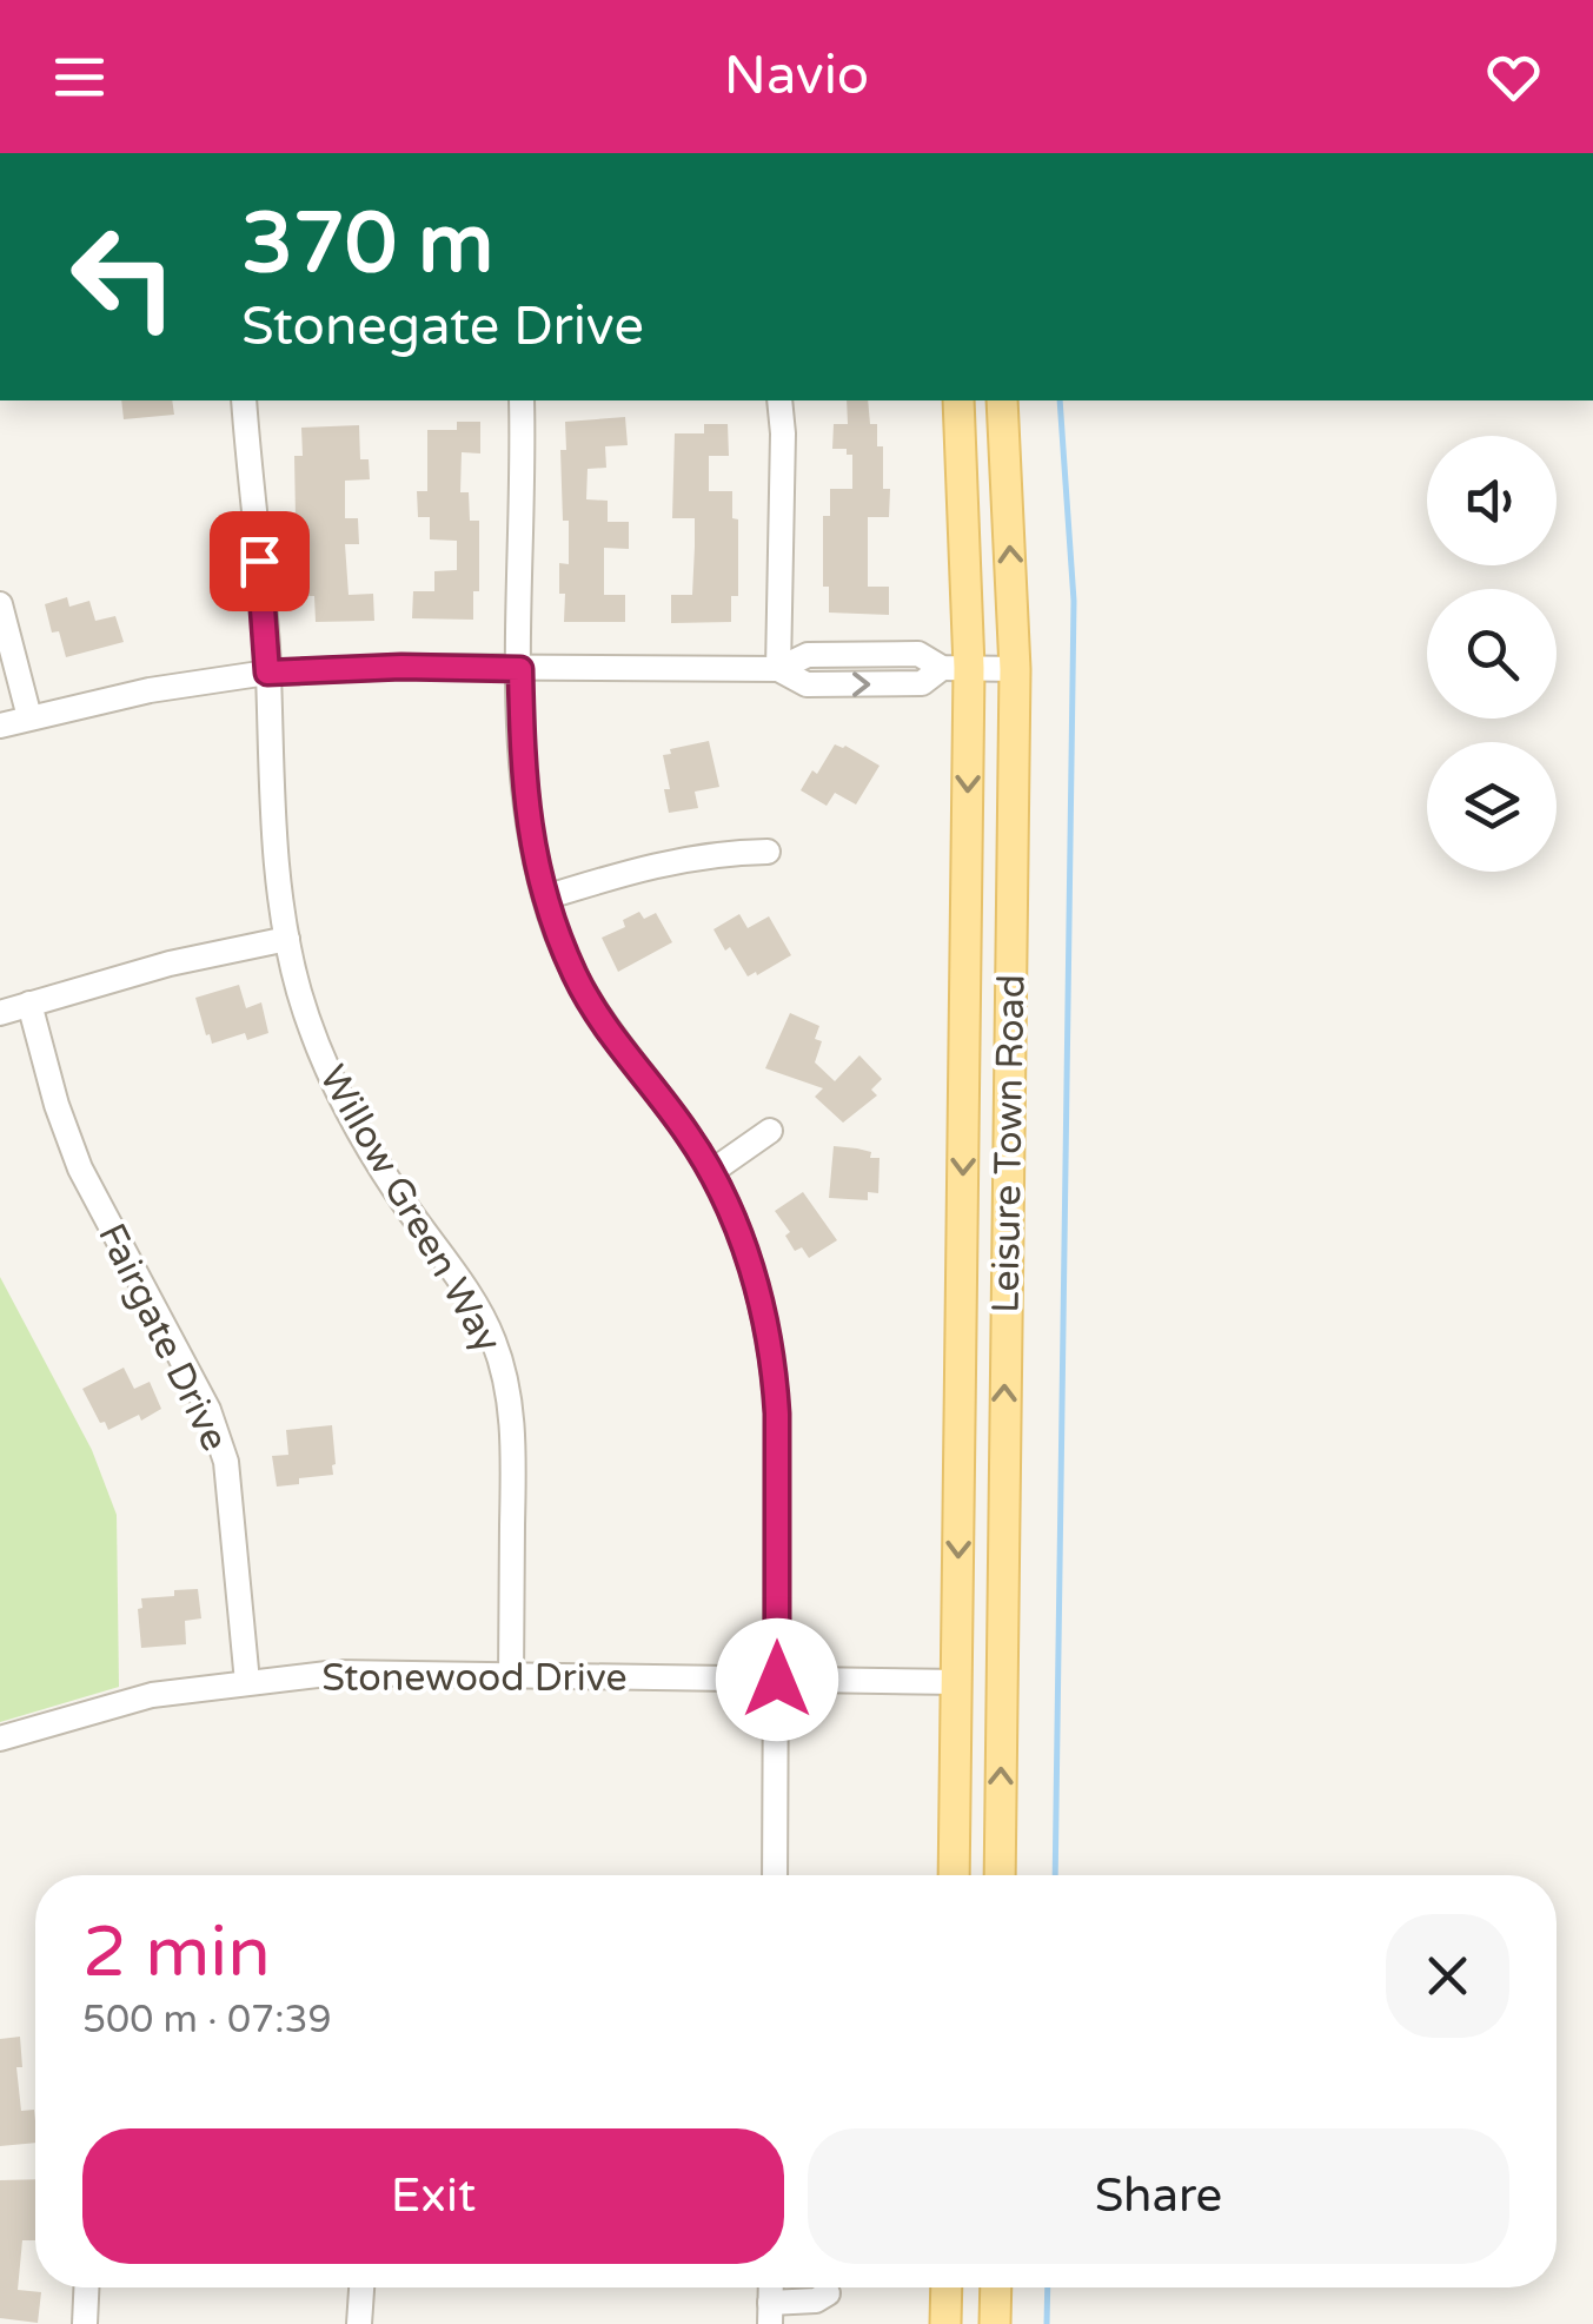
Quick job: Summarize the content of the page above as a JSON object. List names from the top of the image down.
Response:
{
  "streets": {
    "main road": ["Leisure Town Road"],
    "street": ["Willow Green Way", "Fairgate Drive", "Stonewood Drive"]
  },
  "crossings": [
    ["Leisure Town Road", "Stonewood Drive"],
    ["Willow Green Way", "Stonewood Drive"],
    ["Fairgate Drive", "Stonewood Drive"]
  ],
  "page": {
    "header": "Navio",
    "turn": ["370 m", "Stonegate Drive"],
    "heading": ["2 min", "500 m · 07:39"],
    "buttons": ["Exit", "Share"]
  }
}
